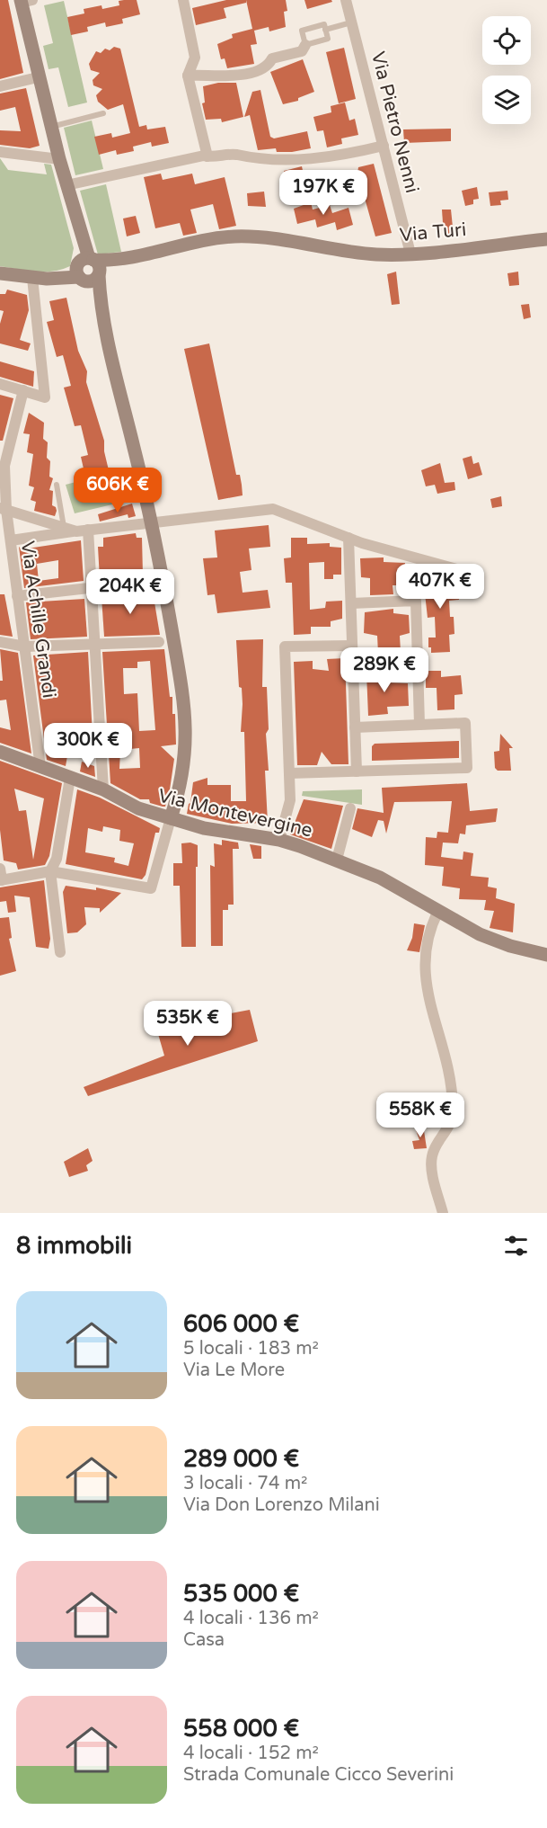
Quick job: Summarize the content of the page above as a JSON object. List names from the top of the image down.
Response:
{
  "streets": {
    "street": [
      "Via Pietro Nenni",
      "Via Turi",
      "Via Achille Grandi",
      "Via Montevergine"
    ]
  },
  "crossings": [
    ["Via Pietro Nenni", "Via Turi"],
    ["Via Achille Grandi", "Via Montevergine"]
  ],
  "page": {
    "price": [
      "197K €",
      "606K €",
      "407K €",
      "204K €",
      "289K €",
      "300K €",
      "535K €",
      "558K €"
    ],
    "heading": "8 immobili",
    "list": [
      {
        "name": "606 000 €",
        "note": "5 locali · 183 m² · Via Le More"
      },
      {
        "name": "289 000 €",
        "note": "3 locali · 74 m² · Via Don Lorenzo Milani"
      },
      {
        "name": "535 000 €",
        "note": "4 locali · 136 m² · Casa"
      },
      {
        "name": "558 000 €",
        "note": "4 locali · 152 m² · Strada Comunale Cicco Severini"
      }
    ]
  }
}
